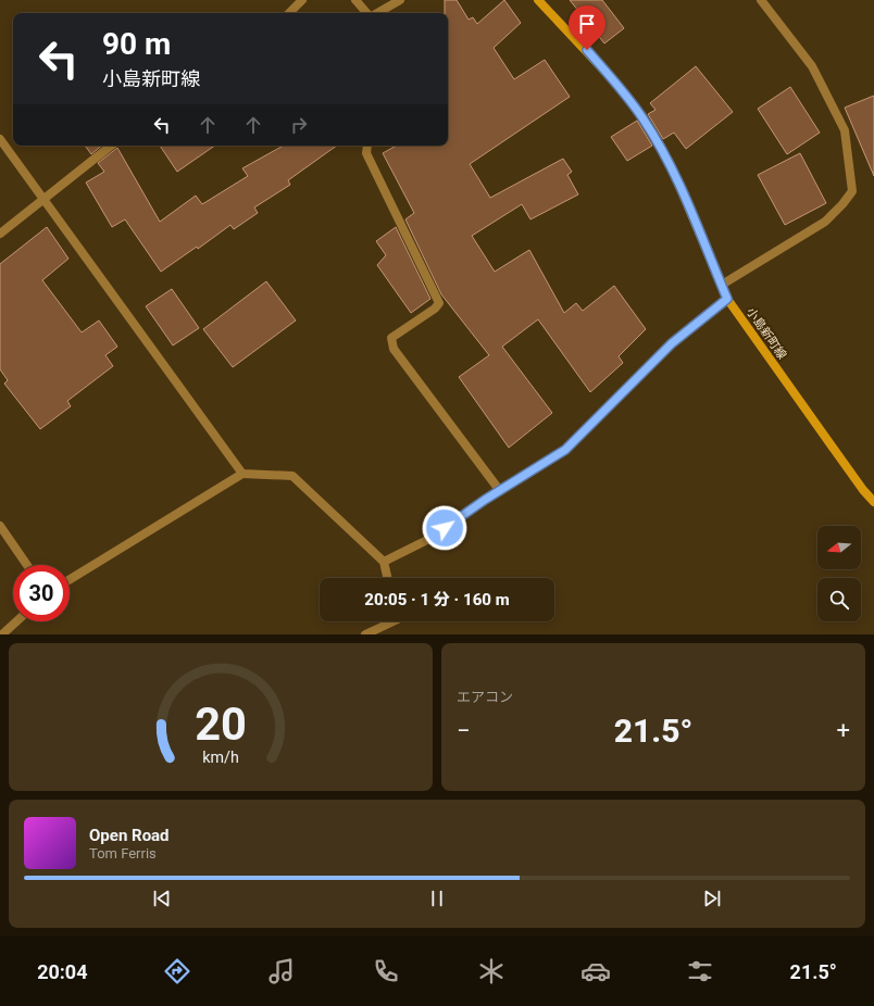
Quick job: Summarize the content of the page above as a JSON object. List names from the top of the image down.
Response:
{
  "streets": {
    "main road": ["小島新町線"]
  },
  "north": "left",
  "page": {
    "turn": ["90 m", "小島新町線"],
    "limit": "30",
    "trip": "20:05 · 1 分 · 160 m",
    "tile": "エアコン",
    "heat": ["−", "21.5°", "+"],
    "song": ["Open Road", "Tom Ferris"],
    "tabs": ["20:04", "21.5°"],
    "gauge": ["20", "km/h"]
  }
}
